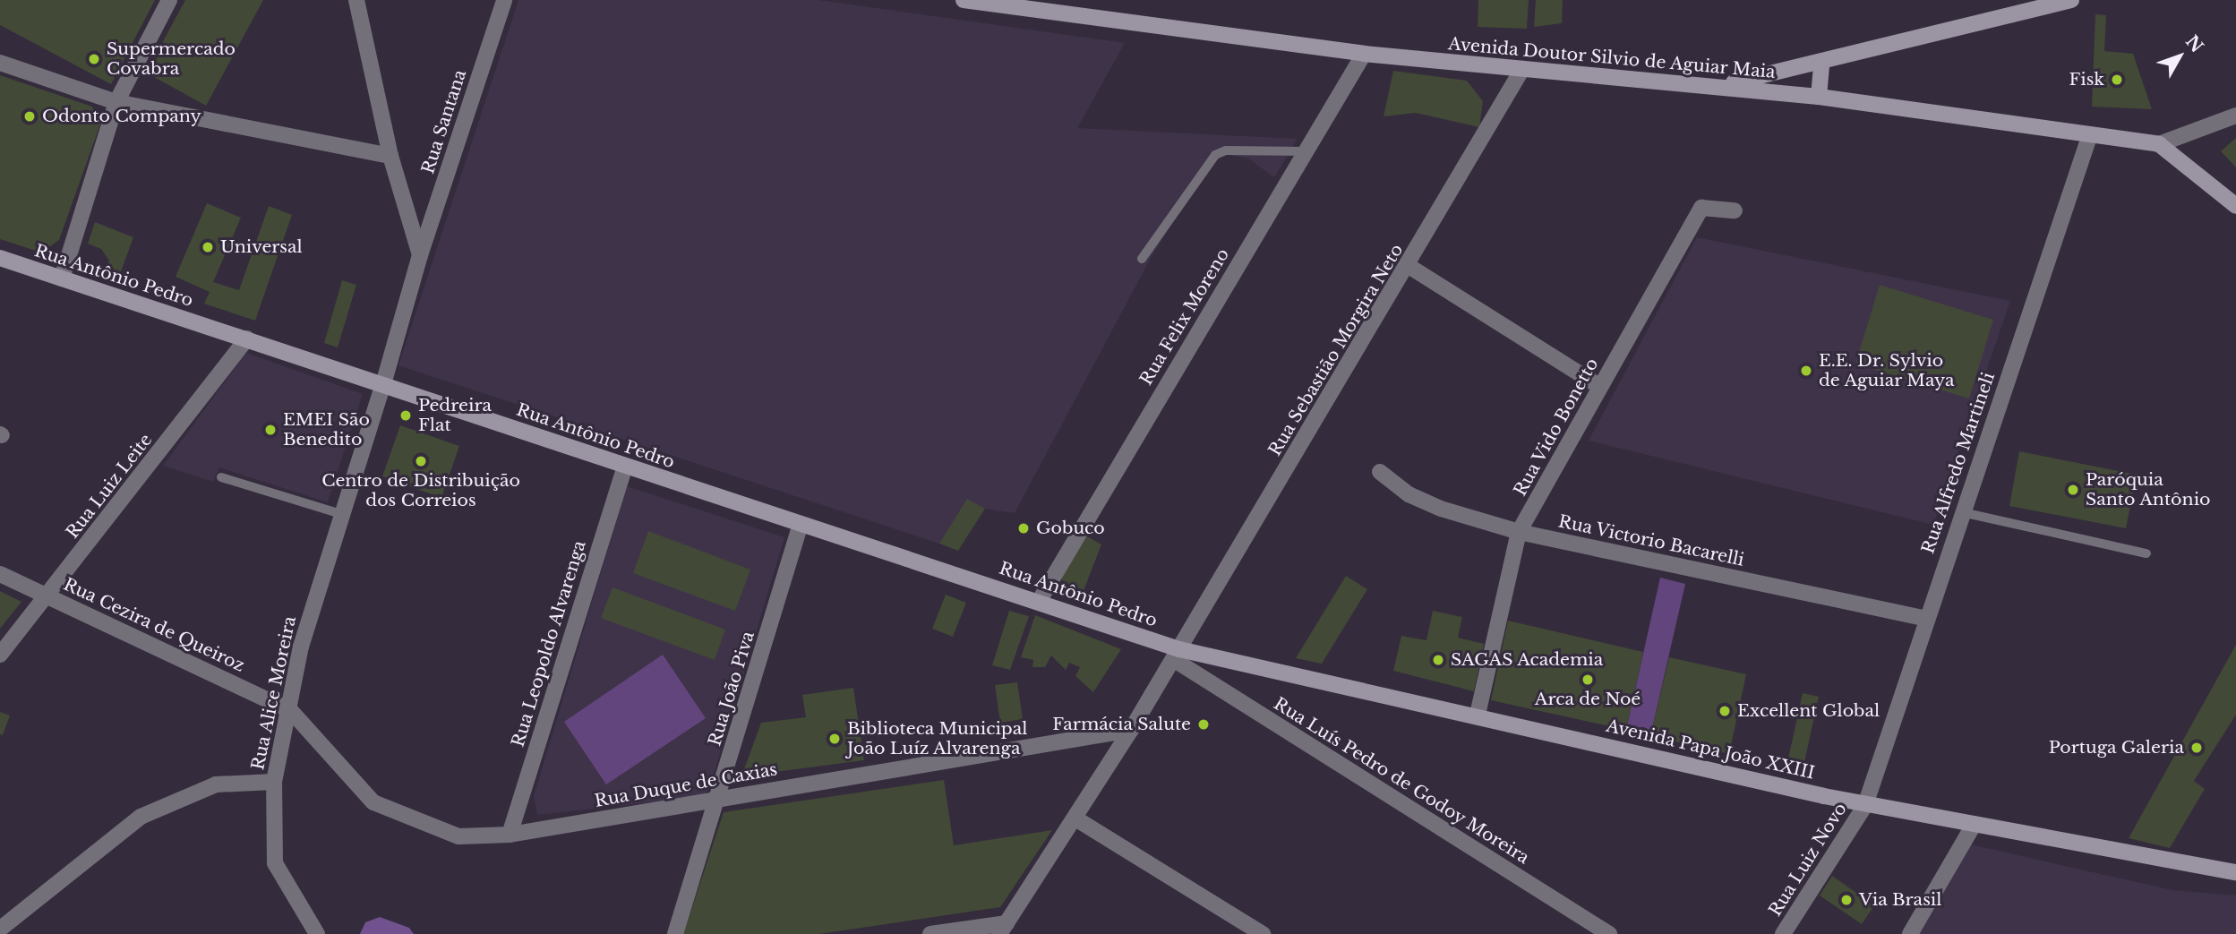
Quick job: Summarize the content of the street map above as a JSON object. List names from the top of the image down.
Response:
{
  "streets": {
    "main road": ["Avenida Doutor Silvio de Aguiar Maia", "Rua Antônio Pedro", "Avenida Papa João XXIII"],
    "street": [
      "Rua Santana",
      "Rua Felix Moreno",
      "Rua Sebastião Morgira Neto",
      "Rua Vido Bonetto",
      "Rua Alfredo Martineli",
      "Rua Luiz Leite",
      "Rua Victorio Bacarelli",
      "Rua Cezira de Queiroz",
      "Rua Leopoldo Alvarenga",
      "Rua João Piva",
      "Rua Alice Moreira",
      "Rua Luís Pedro de Godoy Moreira",
      "Rua Duque de Caxias",
      "Rua Luiz Novo"
    ]
  },
  "crossings": [
    ["Avenida Doutor Silvio de Aguiar Maia", "Rua Felix Moreno"],
    ["Avenida Doutor Silvio de Aguiar Maia", "Rua Sebastião Morgira Neto"],
    ["Avenida Doutor Silvio de Aguiar Maia", "Rua Alfredo Martineli"],
    ["Rua Santana", "Rua Antônio Pedro"],
    ["Rua Santana", "Rua Alice Moreira"],
    ["Rua Antônio Pedro", "Rua Felix Moreno"],
    ["Rua Antônio Pedro", "Rua Sebastião Morgira Neto"],
    ["Rua Antônio Pedro", "Rua Luiz Leite"],
    ["Rua Antônio Pedro", "Rua Leopoldo Alvarenga"],
    ["Rua Antônio Pedro", "Rua João Piva"],
    ["Rua Antônio Pedro", "Rua Alice Moreira"],
    ["Rua Antônio Pedro", "Avenida Papa João XXIII"],
    ["Rua Antônio Pedro", "Rua Luís Pedro de Godoy Moreira"],
    ["Rua Sebastião Morgira Neto", "Avenida Papa João XXIII"],
    ["Rua Sebastião Morgira Neto", "Rua Luís Pedro de Godoy Moreira"],
    ["Rua Sebastião Morgira Neto", "Rua Duque de Caxias"],
    ["Rua Vido Bonetto", "Rua Victorio Bacarelli"],
    ["Rua Vido Bonetto", "Avenida Papa João XXIII"],
    ["Rua Alfredo Martineli", "Rua Victorio Bacarelli"],
    ["Rua Alfredo Martineli", "Avenida Papa João XXIII"],
    ["Rua Alfredo Martineli", "Rua Luiz Novo"],
    ["Rua Luiz Leite", "Rua Cezira de Queiroz"],
    ["Rua Cezira de Queiroz", "Rua Alice Moreira"],
    ["Rua Cezira de Queiroz", "Rua Duque de Caxias"],
    ["Rua Leopoldo Alvarenga", "Rua Duque de Caxias"],
    ["Rua João Piva", "Rua Duque de Caxias"],
    ["Rua Alice Moreira", "Rua Duque de Caxias"],
    ["Avenida Papa João XXIII", "Rua Luís Pedro de Godoy Moreira"],
    ["Avenida Papa João XXIII", "Rua Luiz Novo"]
  ],
  "places": [
    "Supermercado Covabra",
    "Fisk",
    "Odonto Company",
    "Universal",
    "E.E. Dr. Sylvio de Aguiar Maya",
    "Pedreira Flat",
    "EMEI São Benedito",
    "Centro de Distribuição dos Correios",
    "Paróquia Santo Antônio",
    "Gobuco",
    "SAGAS Academia",
    "Arca de Noé",
    "Excellent Global",
    "Farmácia Salute",
    "Biblioteca Municipal João Luíz Alvarenga",
    "Portuga Galeria",
    "Via Brasil"
  ],
  "north": "top right"
}
